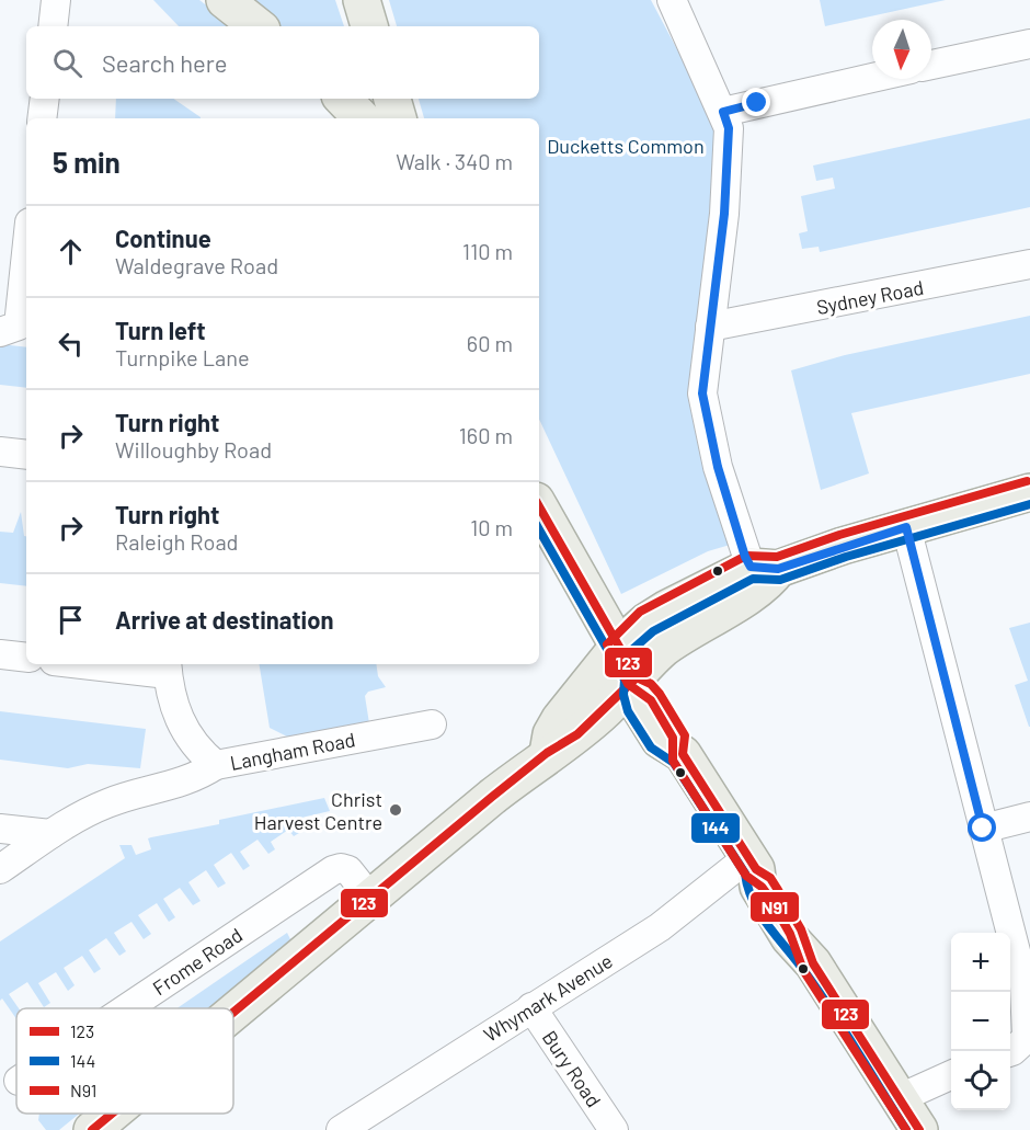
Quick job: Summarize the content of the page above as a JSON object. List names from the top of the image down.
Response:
{
  "streets": {
    "street": [
      "Sydney Road",
      "Langham Road",
      "Frome Road",
      "Whymark Avenue",
      "Bury Road"
    ]
  },
  "crossings": [
    ["Whymark Avenue", "Bury Road"]
  ],
  "parks": ["Ducketts Common"],
  "places": ["Christ Harvest Centre"],
  "lines": ["transit line N91", "transit line 144", "transit line 123"],
  "legend": ["123", "144", "N91"],
  "north": "bottom",
  "page": {
    "search": "Search here",
    "heading": ["5 min", "Walk · 340 m"],
    "list": [
      ["Continue", "Waldegrave Road", "110 m"],
      ["Turn left", "Turnpike Lane", "60 m"],
      ["Turn right", "Willoughby Road", "160 m"],
      ["Turn right", "Raleigh Road", "10 m"],
      "Arrive at destination"
    ],
    "map_buttons": ["+", "−"]
  }
}
